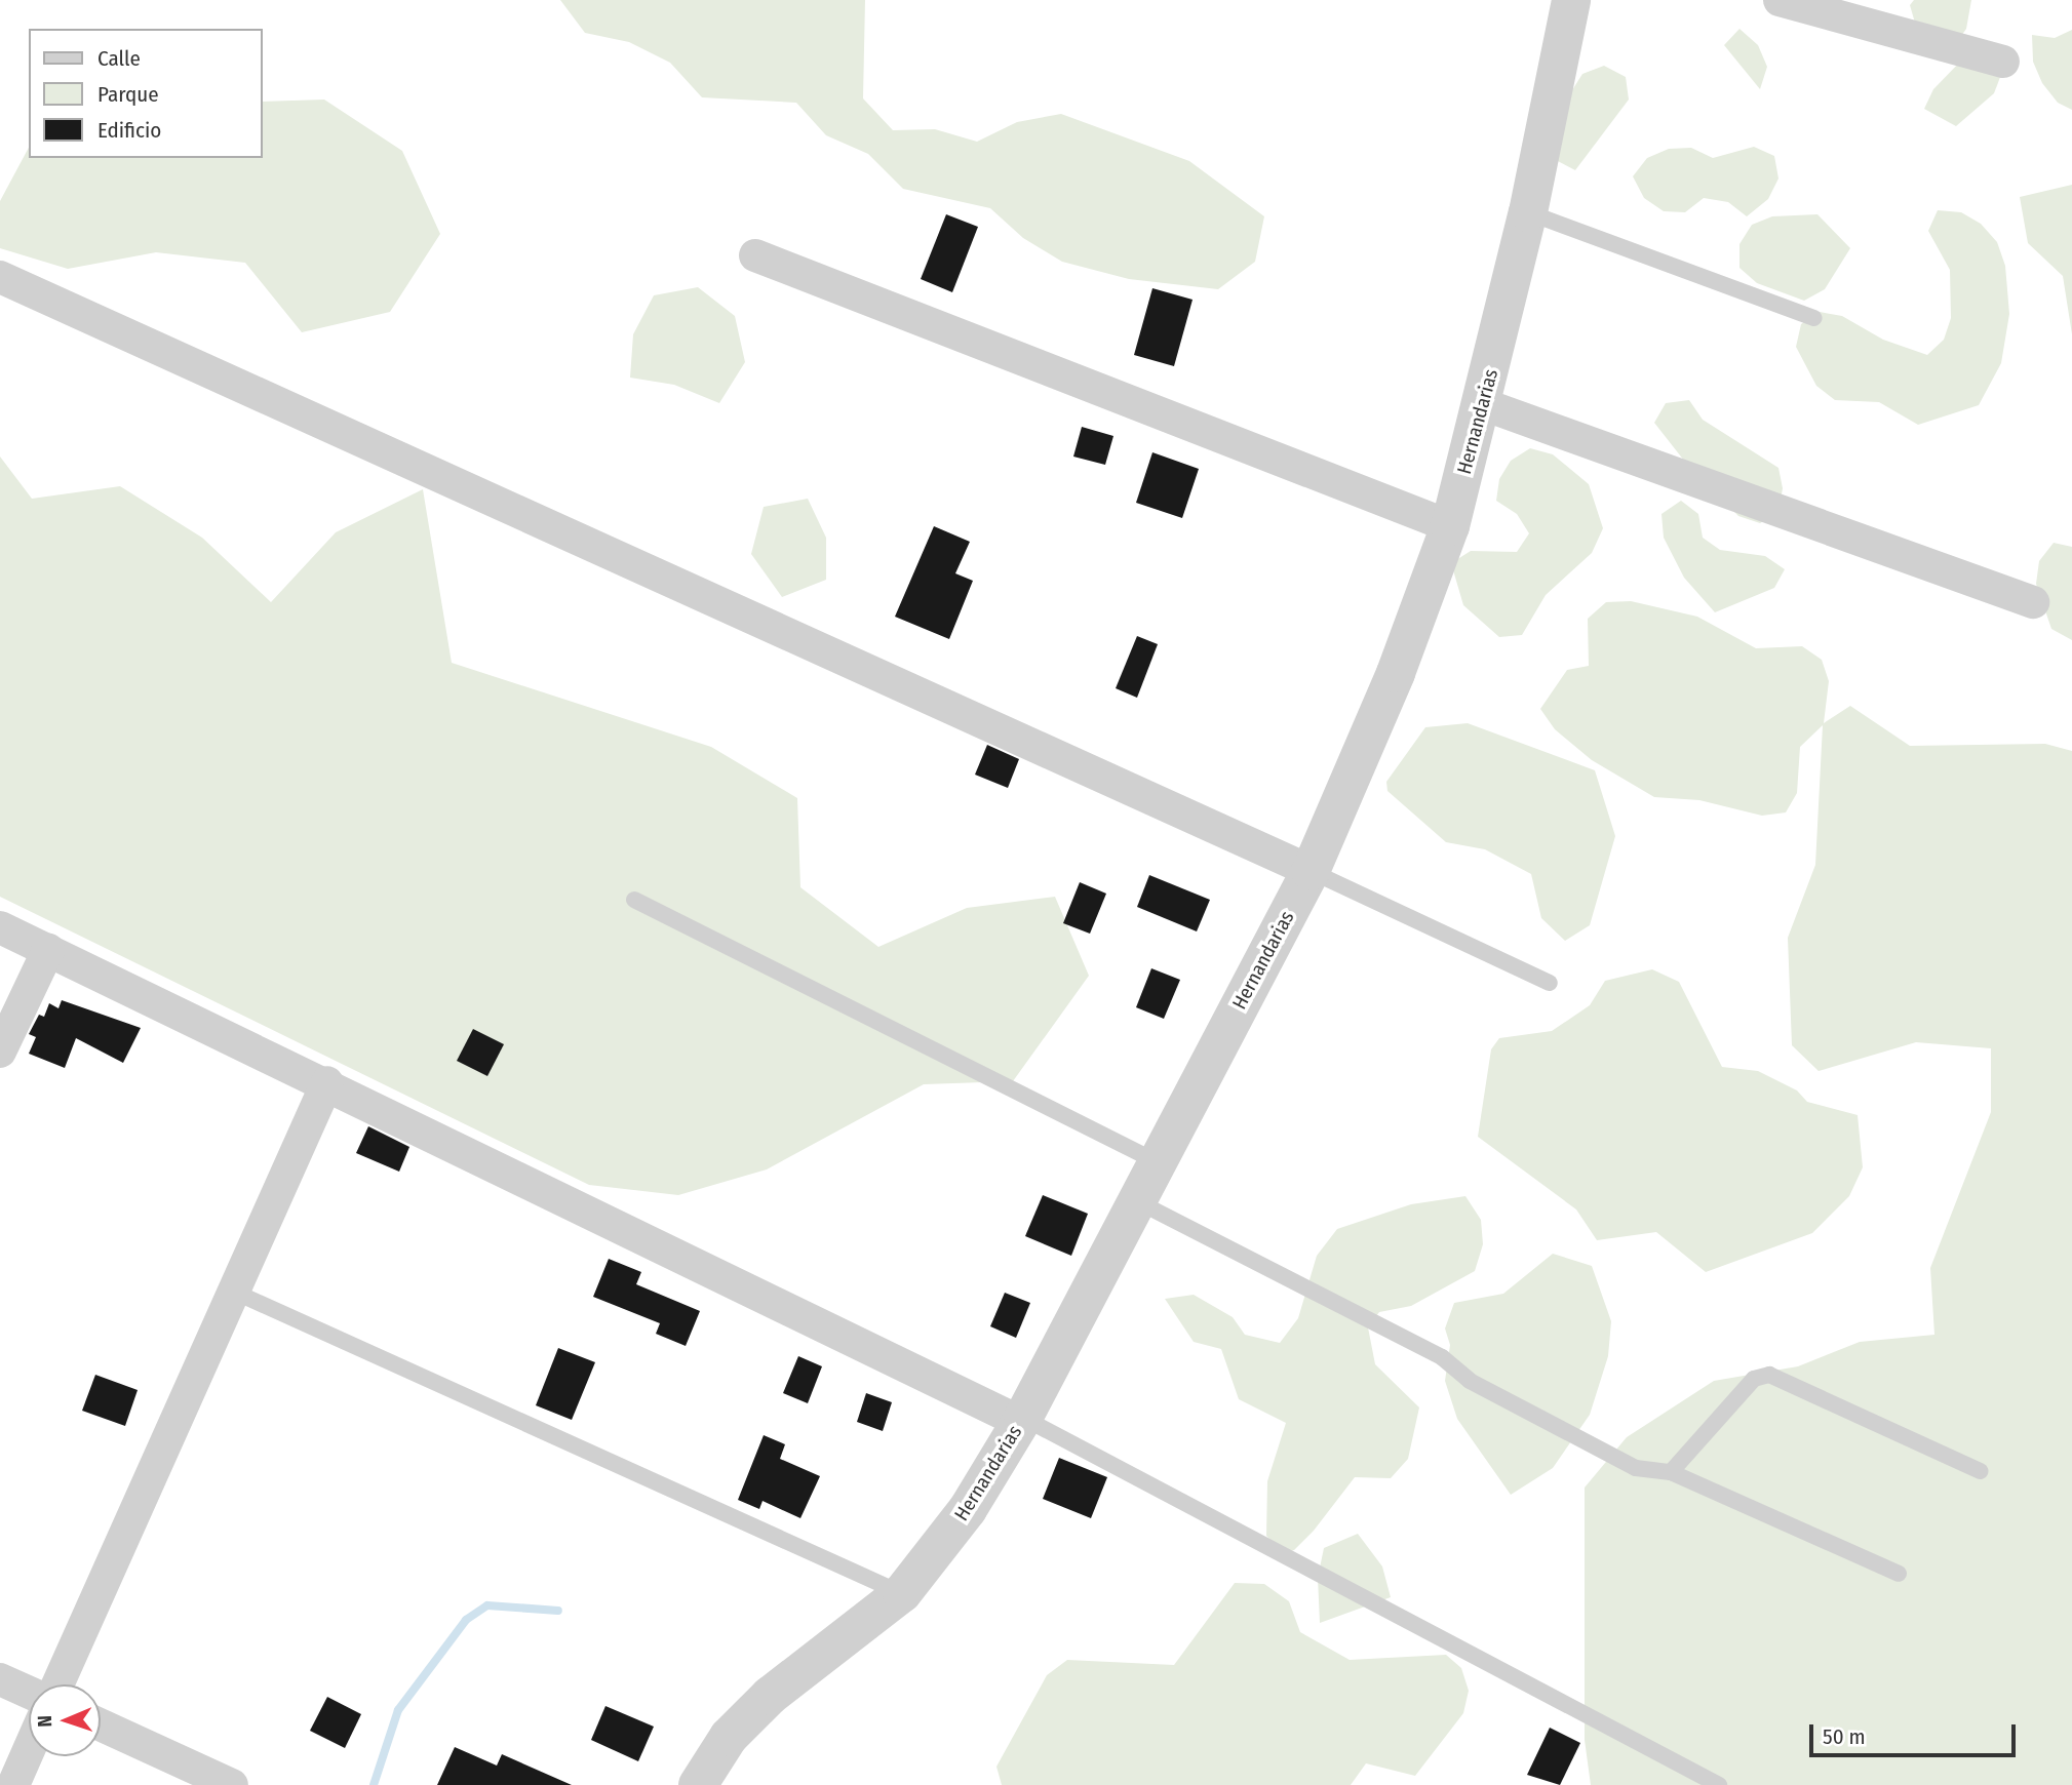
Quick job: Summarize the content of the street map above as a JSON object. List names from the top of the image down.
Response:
{
  "streets": {
    "street": ["Hernandarias"]
  },
  "legend": ["Calle", "Parque", "Edificio"],
  "scale_bar": "50 m",
  "north": "left"
}
